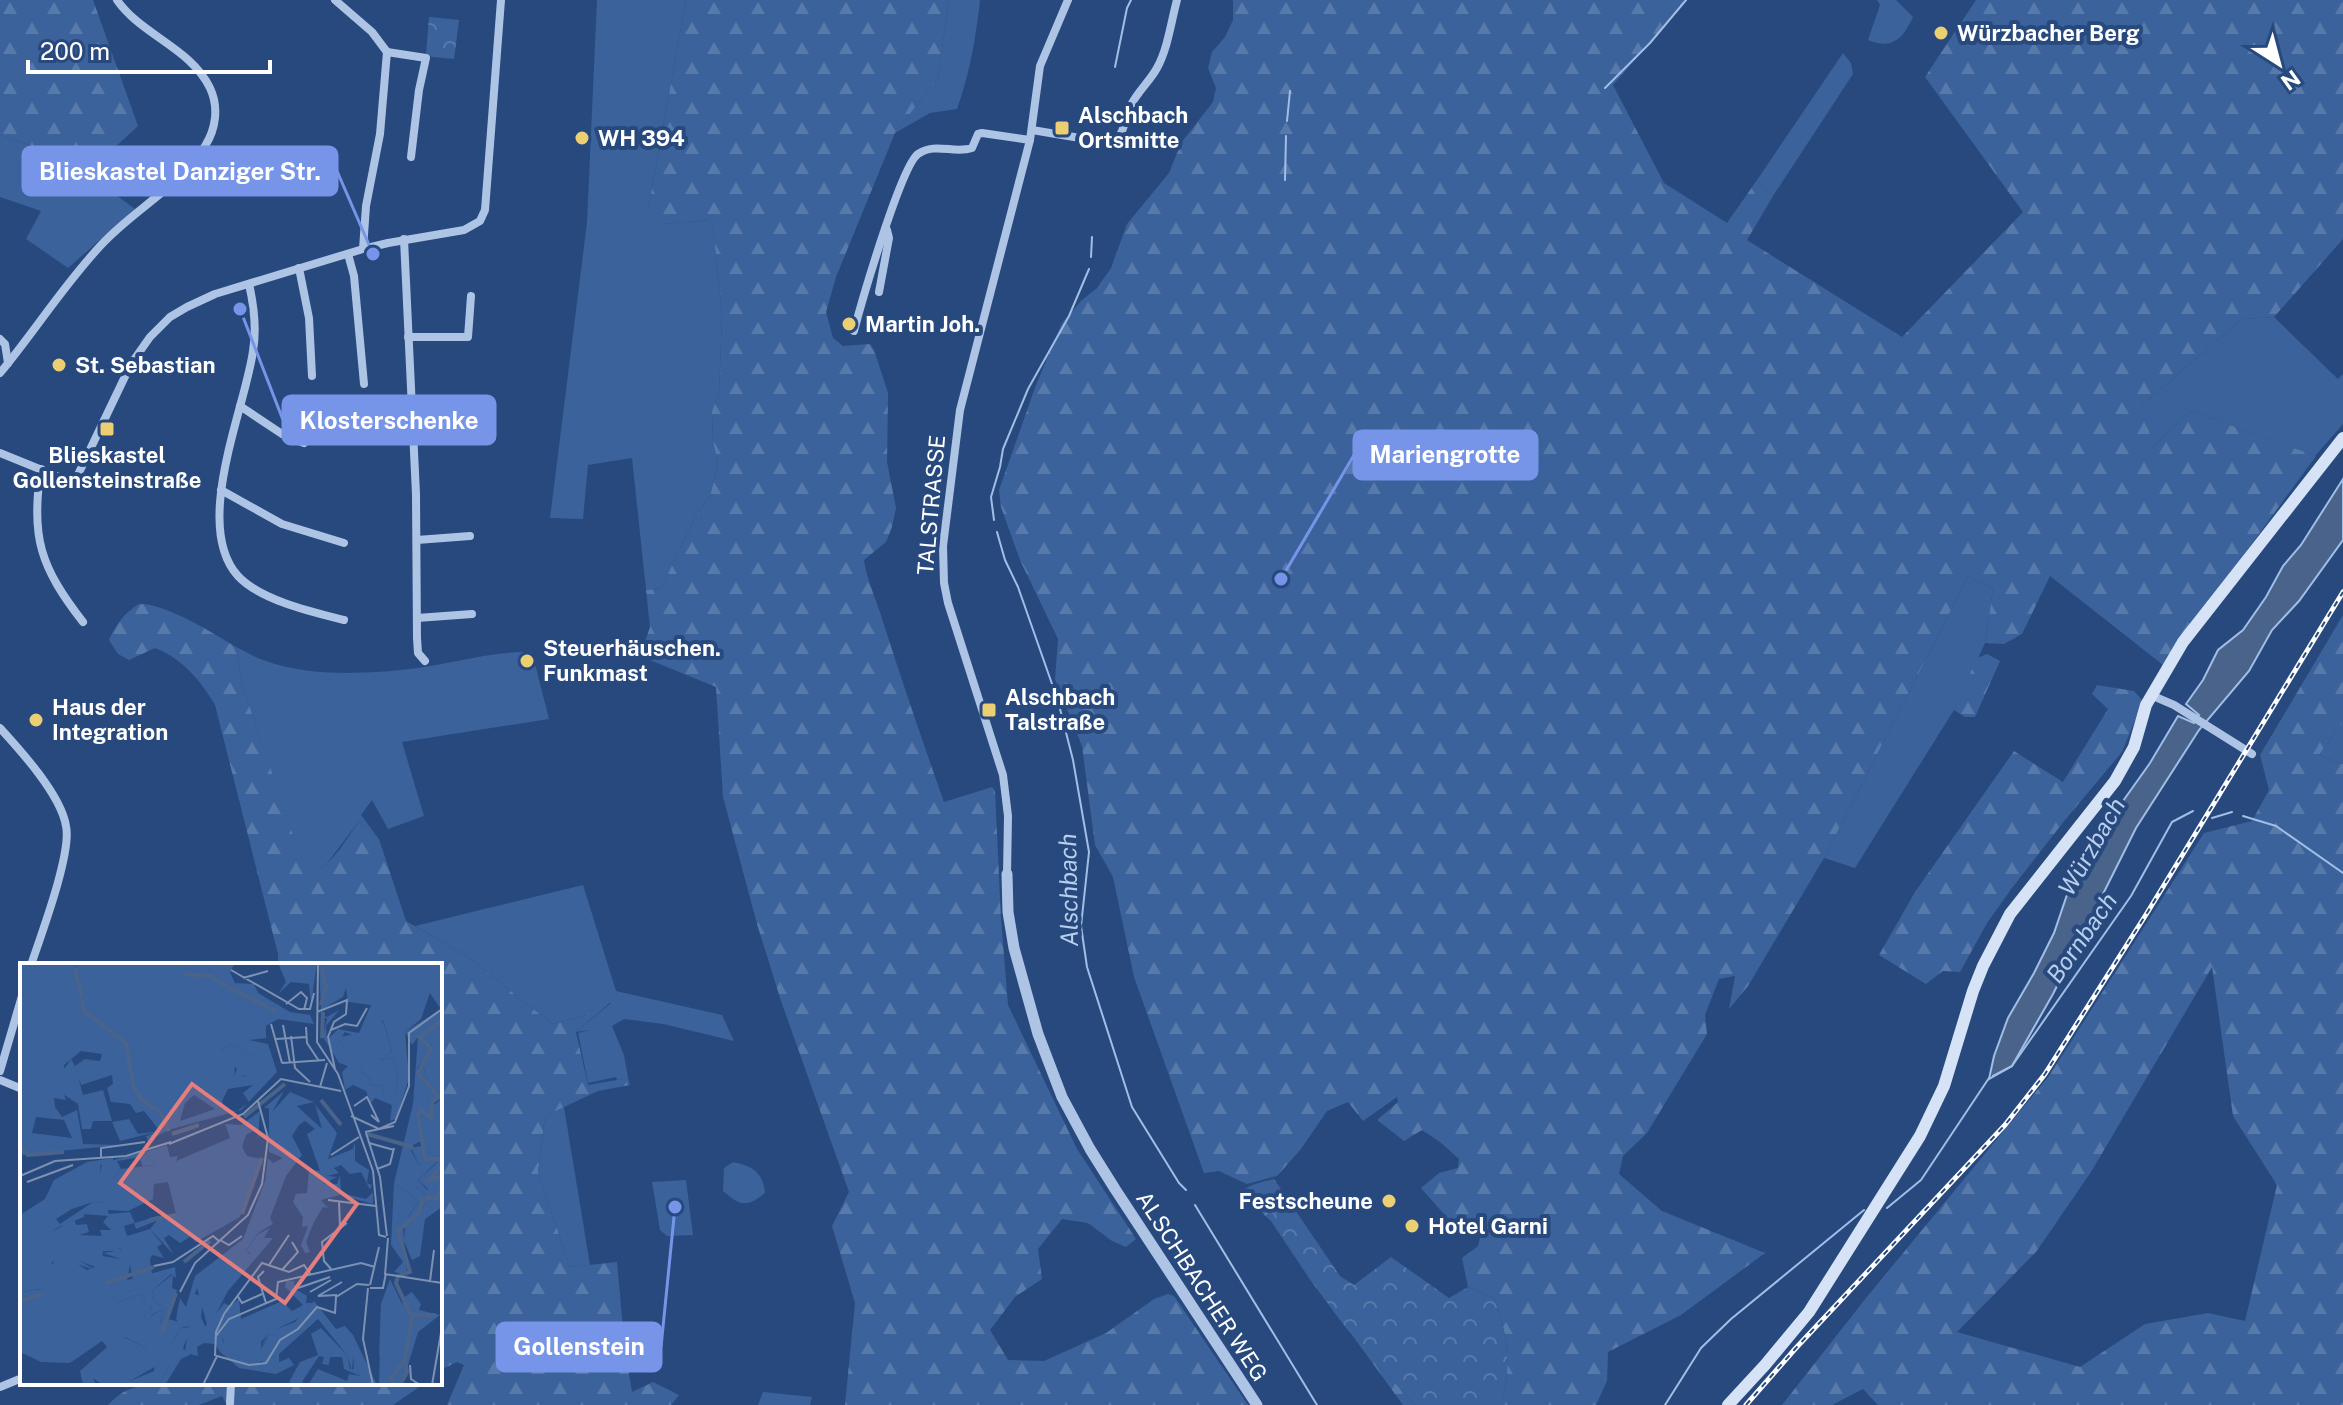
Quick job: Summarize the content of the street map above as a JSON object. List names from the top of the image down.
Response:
{
  "streets": {
    "street": ["TALSTRASSE", "ALSCHBACHER WEG"]
  },
  "crossings": [
    ["TALSTRASSE", "ALSCHBACHER WEG"]
  ],
  "water": ["Würzbach", "Alschbach", "Bornbach"],
  "places": {
    "other": [
      "Würzbacher Berg",
      "WH 394",
      "Blieskastel Danziger Str.",
      "Klosterschenke",
      "Martin Joh.",
      "St. Sebastian",
      "Mariengrotte",
      "Steuerhäuschen. Funkmast",
      "Haus der Integration",
      "Festscheune",
      "Gollenstein",
      "Hotel Garni"
    ],
    "transit": ["Alschbach Ortsmitte", "Blieskastel Gollensteinstraße", "Alschbach Talstraße"]
  },
  "scale_bar": "200 m",
  "north": "bottom right"
}
